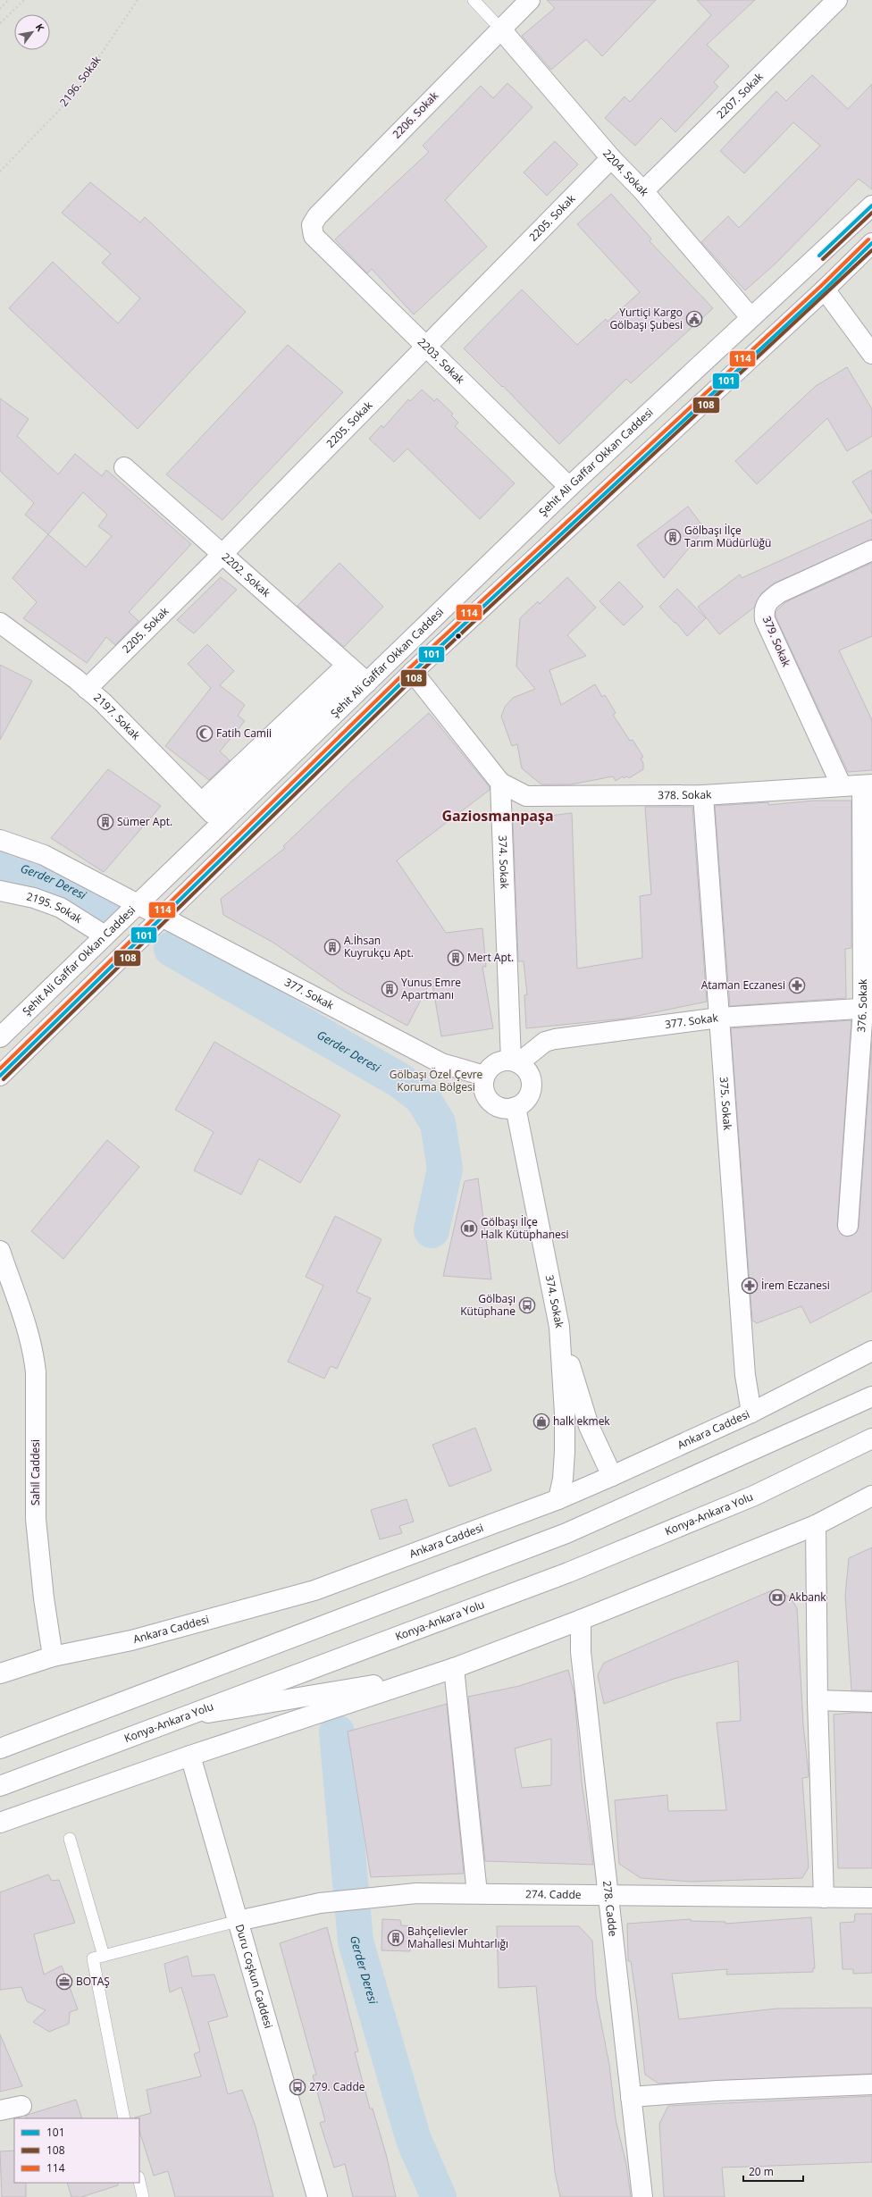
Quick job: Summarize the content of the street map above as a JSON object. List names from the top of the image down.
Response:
{
  "streets": {
    "main road": [
      "2207. Sokak",
      "2206. Sokak",
      "2204. Sokak",
      "2205. Sokak",
      "2203. Sokak",
      "Şehit Ali Gaffar Okkan Caddesi",
      "2202. Sokak",
      "379. Sokak",
      "2197. Sokak",
      "378. Sokak",
      "374. Sokak",
      "2195. Sokak",
      "377. Sokak",
      "376. Sokak",
      "375. Sokak",
      "Ankara Caddesi",
      "Sahil Caddesi",
      "Konya-Ankara Yolu",
      "274. Cadde",
      "278. Cadde",
      "Duru Coşkun Caddesi"
    ],
    "path": ["2196. Sokak"]
  },
  "crossings": [
    ["2207. Sokak", "2204. Sokak"],
    ["2206. Sokak", "2204. Sokak"],
    ["2206. Sokak", "2203. Sokak"],
    ["2204. Sokak", "2205. Sokak"],
    ["2204. Sokak", "Şehit Ali Gaffar Okkan Caddesi"],
    ["2205. Sokak", "2203. Sokak"],
    ["2205. Sokak", "2202. Sokak"],
    ["2205. Sokak", "2197. Sokak"],
    ["2203. Sokak", "Şehit Ali Gaffar Okkan Caddesi"],
    ["Şehit Ali Gaffar Okkan Caddesi", "2202. Sokak"],
    ["Şehit Ali Gaffar Okkan Caddesi", "2197. Sokak"],
    ["Şehit Ali Gaffar Okkan Caddesi", "2195. Sokak"],
    ["Şehit Ali Gaffar Okkan Caddesi", "377. Sokak"],
    ["379. Sokak", "378. Sokak"],
    ["378. Sokak", "374. Sokak"],
    ["378. Sokak", "376. Sokak"],
    ["378. Sokak", "375. Sokak"],
    ["374. Sokak", "377. Sokak"],
    ["374. Sokak", "Ankara Caddesi"],
    ["377. Sokak", "376. Sokak"],
    ["377. Sokak", "375. Sokak"],
    ["375. Sokak", "Ankara Caddesi"],
    ["Ankara Caddesi", "Sahil Caddesi"],
    ["274. Cadde", "278. Cadde"],
    ["274. Cadde", "Duru Coşkun Caddesi"]
  ],
  "districts": ["Gaziosmanpaşa"],
  "water": ["Gerder Deresi"],
  "parks": ["Gölbaşı Özel Çevre Koruma Bölgesi"],
  "places": {
    "public building": ["Yurtiçi Kargo Gölbaşı Şubesi"],
    "building": [
      "Gölbaşı İlçe Tarım Müdürlüğü",
      "Sümer Apt.",
      "A.İhsan Kuyrukçu Apt.",
      "Mert Apt.",
      "Yunus Emre Apartmanı",
      "Bahçelievler Mahallesi Muhtarlığı"
    ],
    "mosque": ["Fatih Camii"],
    "pharmacy": ["Ataman Eczanesi", "İrem Eczanesi"],
    "library": ["Gölbaşı İlçe Halk Kütüphanesi"],
    "bus stop": ["Gölbaşı Kütüphane", "279. Cadde"],
    "shop": ["halk ekmek"],
    "bank": ["Akbank"],
    "office": ["BOTAŞ"]
  },
  "lines": ["transit line 101", "transit line 108", "transit line 114"],
  "legend": ["101", "108", "114"],
  "scale_bar": "20 m",
  "north": "top right"
}
